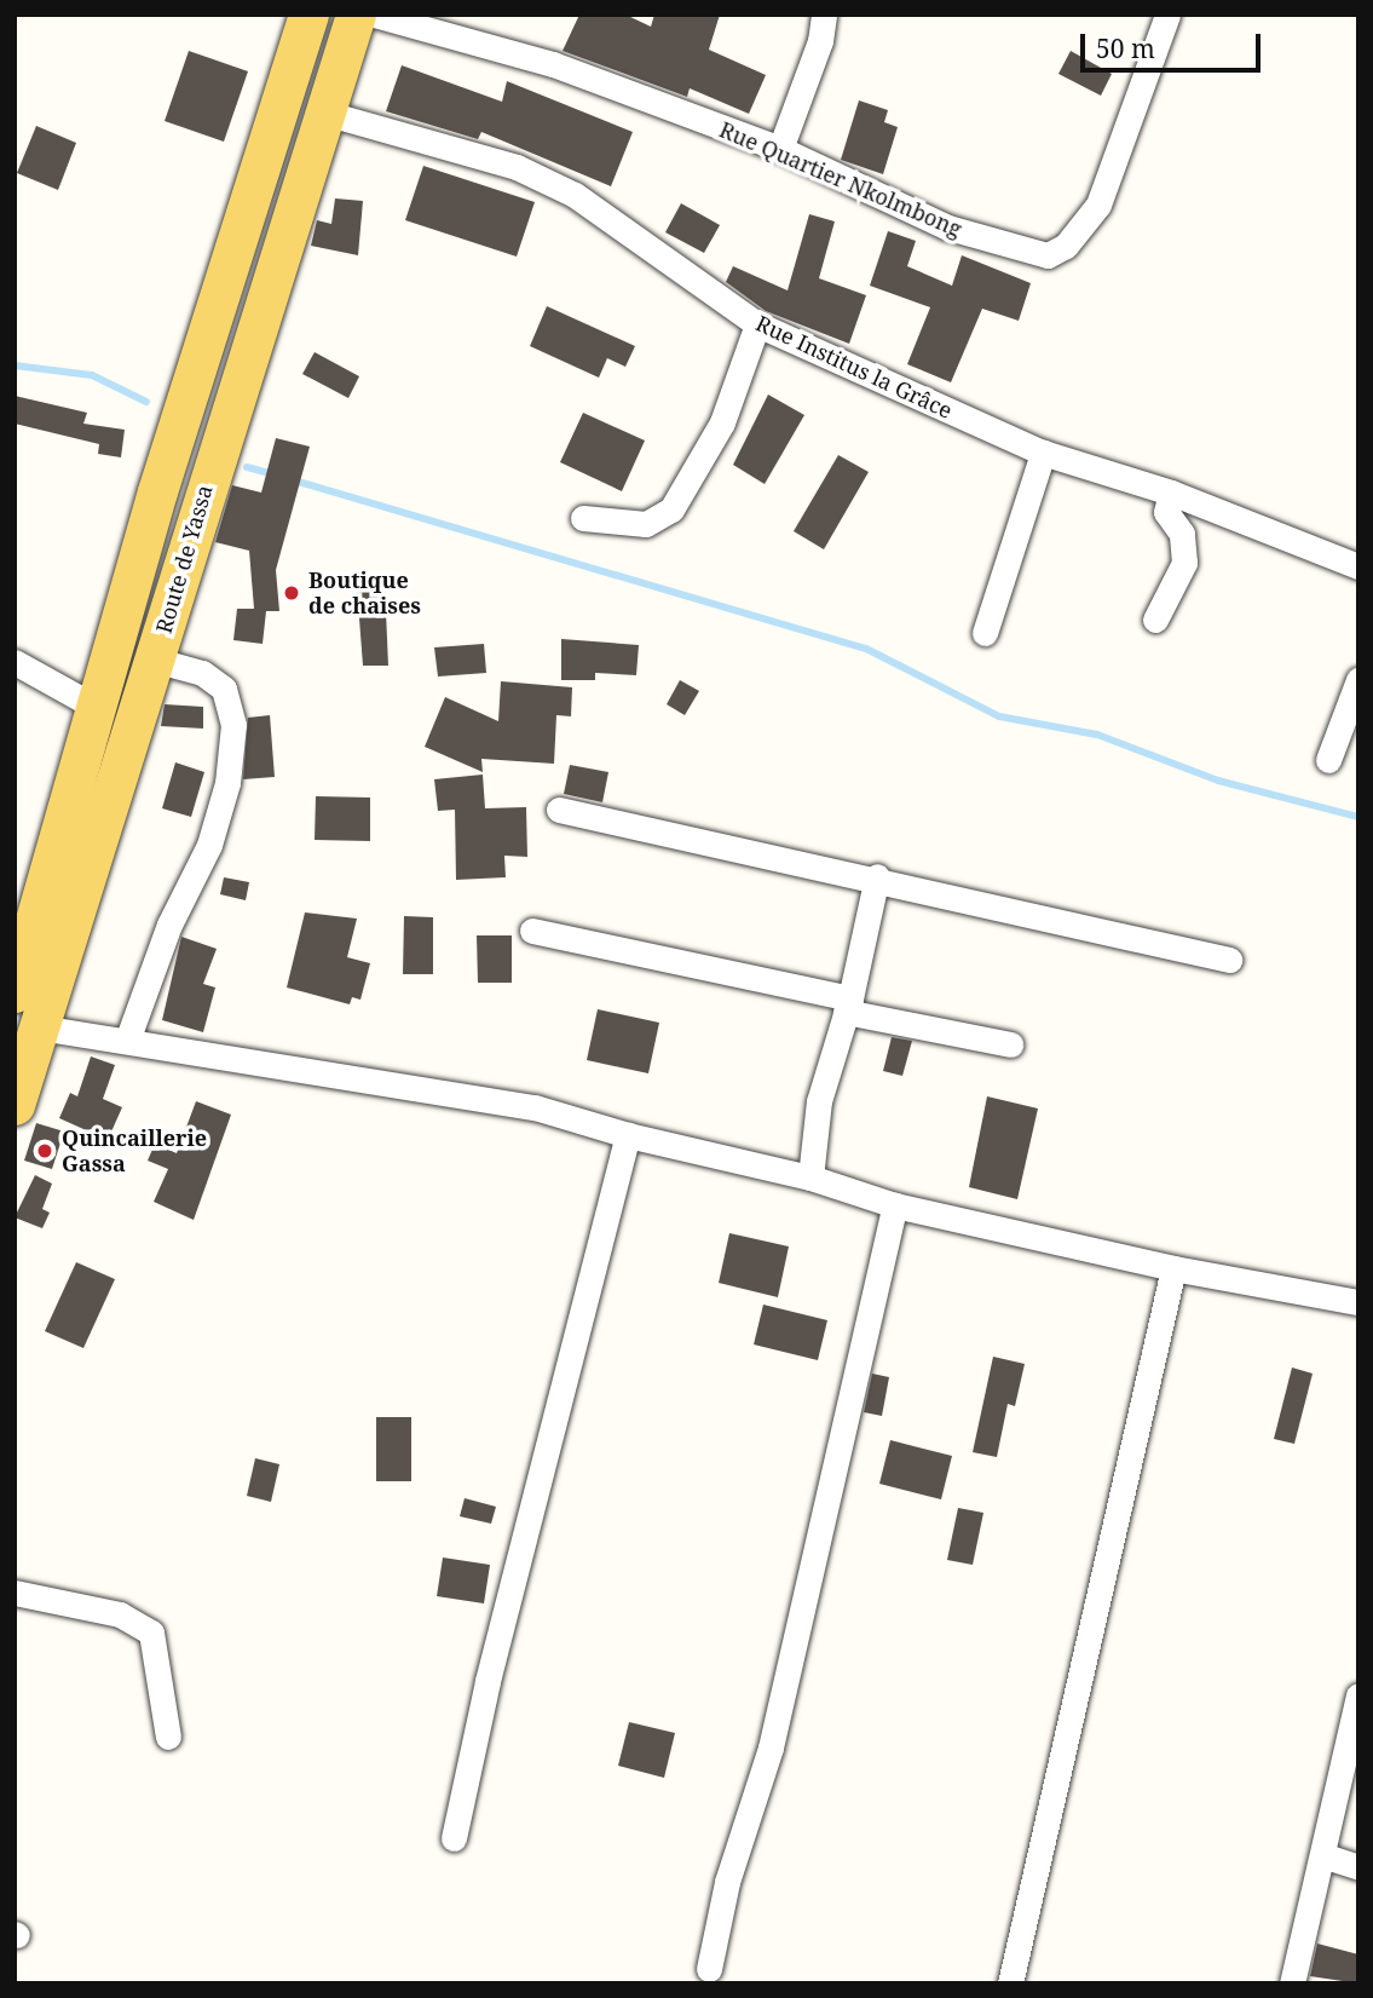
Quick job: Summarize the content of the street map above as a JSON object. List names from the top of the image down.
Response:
{
  "streets": {
    "main road": ["Route de Yassa"],
    "street": ["Rue Quartier Nkolmbong", "Rue Institus la Grâce"]
  },
  "crossings": [
    ["Rue Institus la Grâce", "Route de Yassa"]
  ],
  "places": ["Boutique de chaises", "Quincaillerie Gassa"],
  "scale_bar": "50 m"
}
